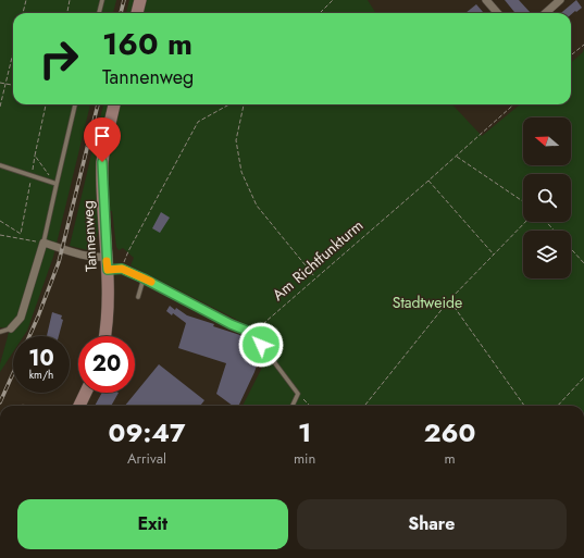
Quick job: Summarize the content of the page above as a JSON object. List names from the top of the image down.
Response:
{
  "streets": {
    "street": ["Tannenweg"],
    "path": ["Am Richtfunkturm"]
  },
  "parks": ["Stadtweide"],
  "north": "left",
  "page": {
    "turn": ["160 m", "Tannenweg"],
    "speed": "10 km/h",
    "limit": "20",
    "eta": [
      "09:47",
      "Arrival",
      "1",
      "min",
      "260",
      "m"
    ],
    "buttons": ["Exit", "Share"]
  }
}
